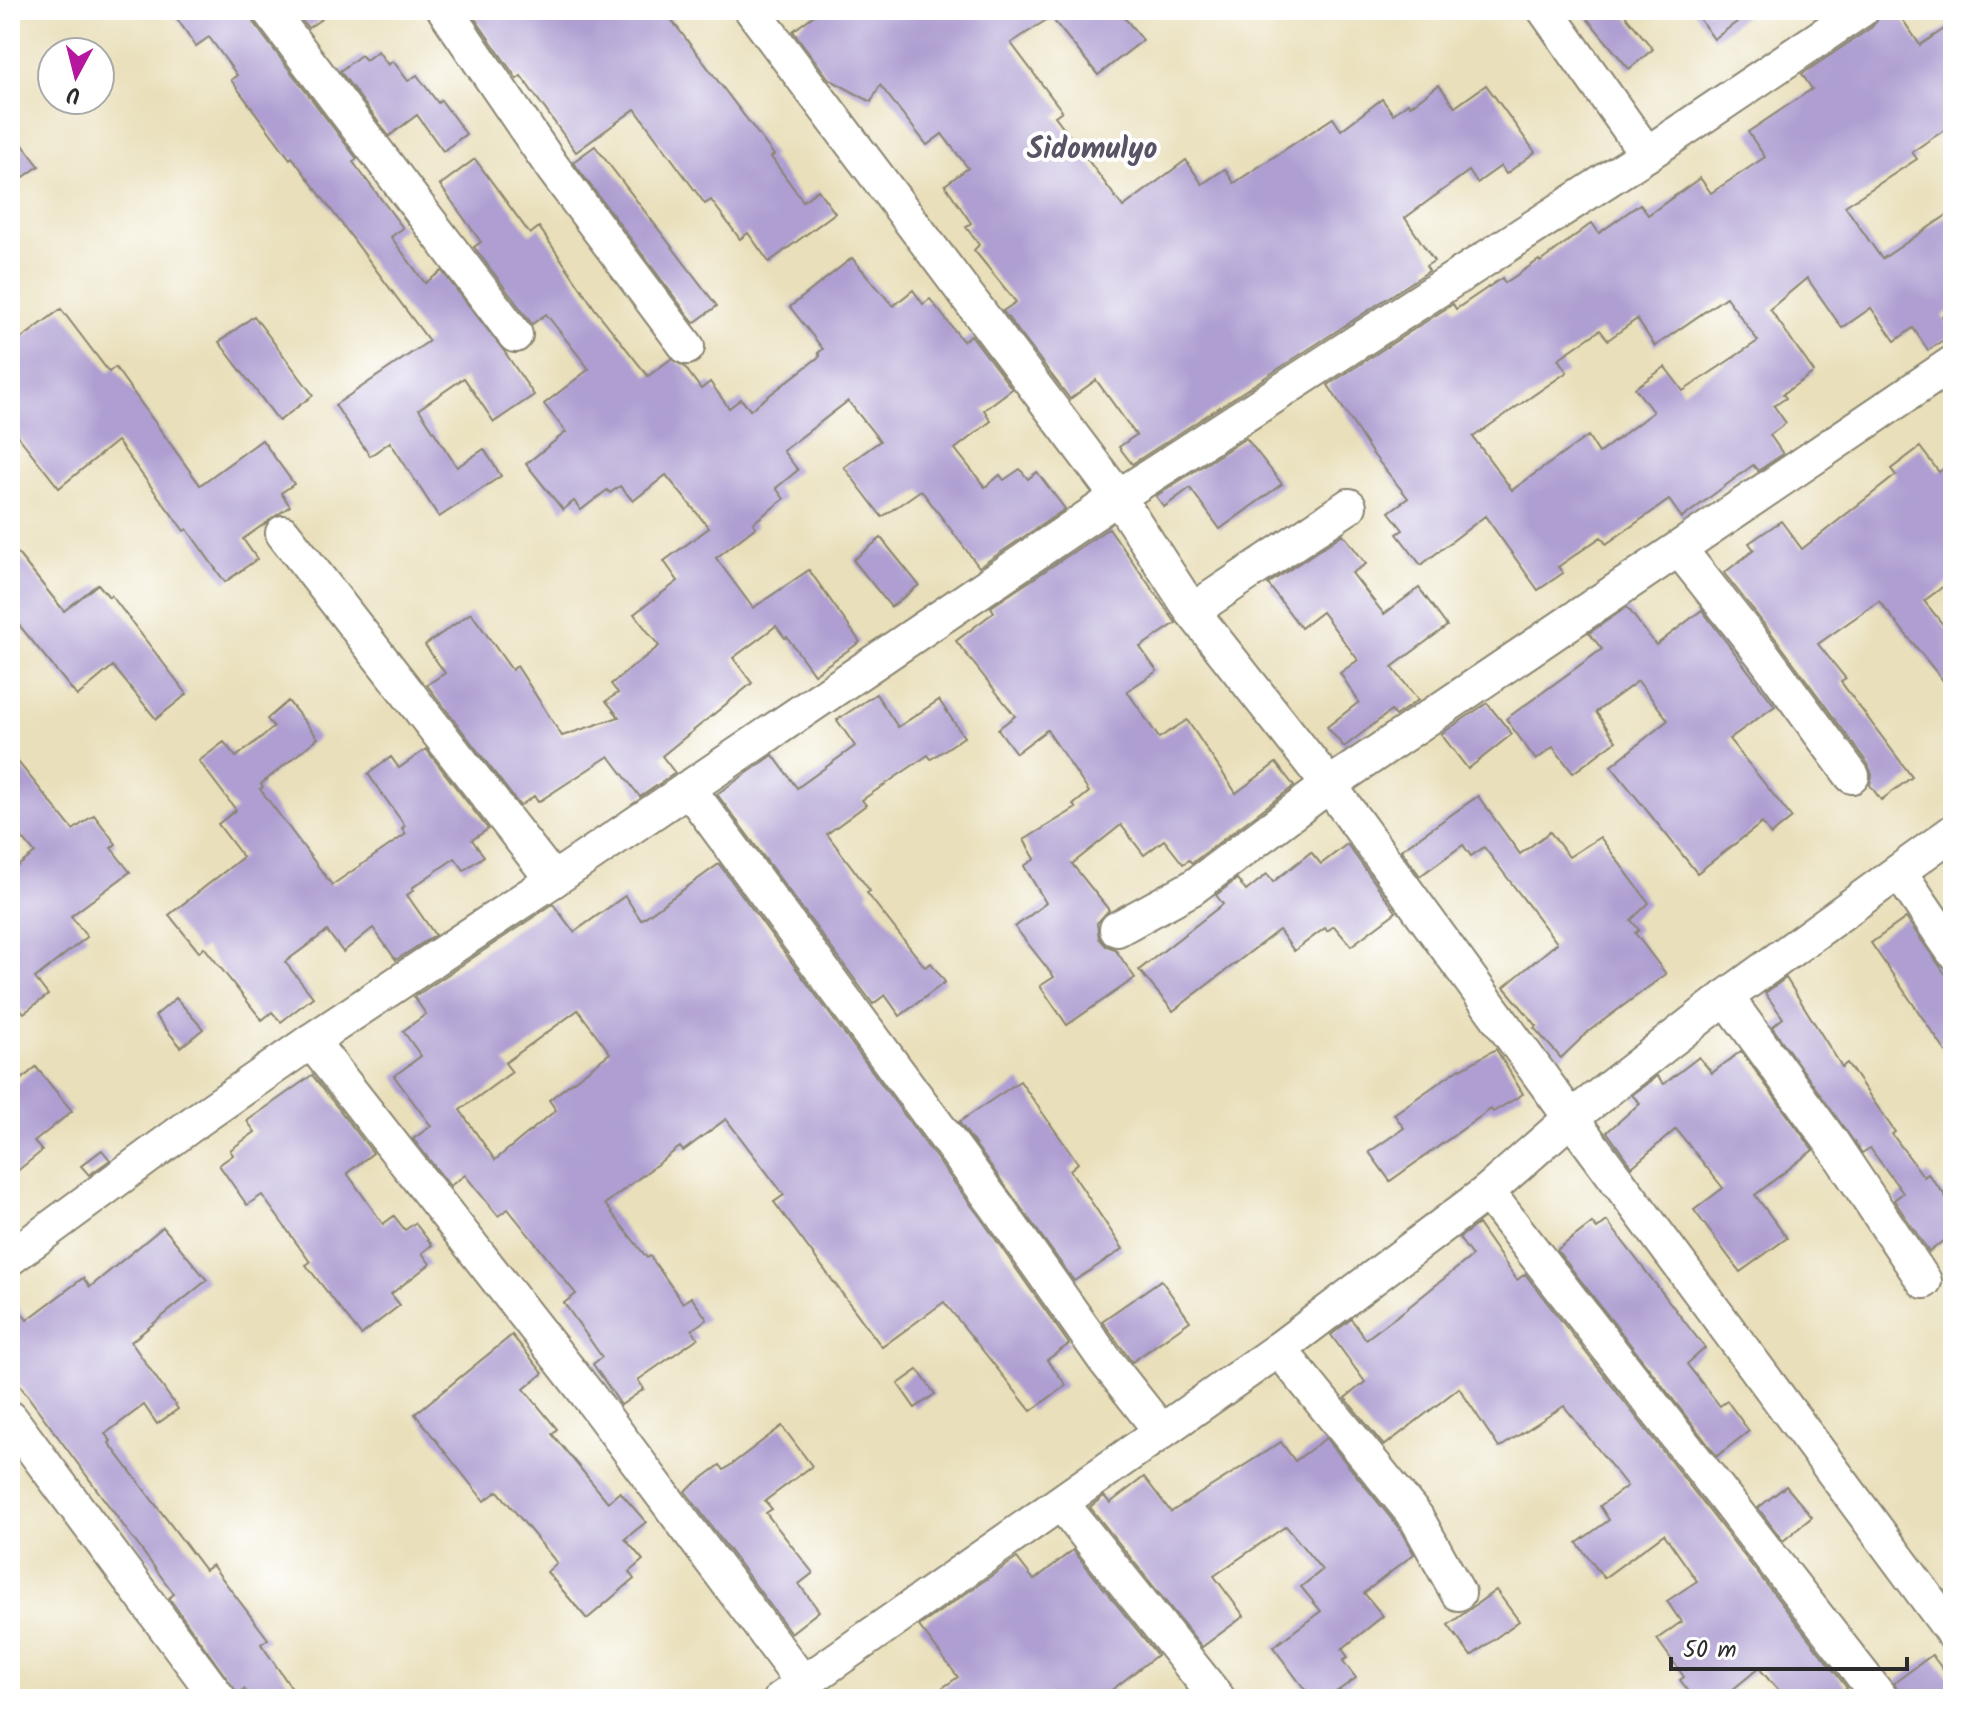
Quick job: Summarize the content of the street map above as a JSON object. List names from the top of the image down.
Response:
{
  "districts": ["Sidomulyo"],
  "scale_bar": "50 m",
  "north": "bottom"
}
